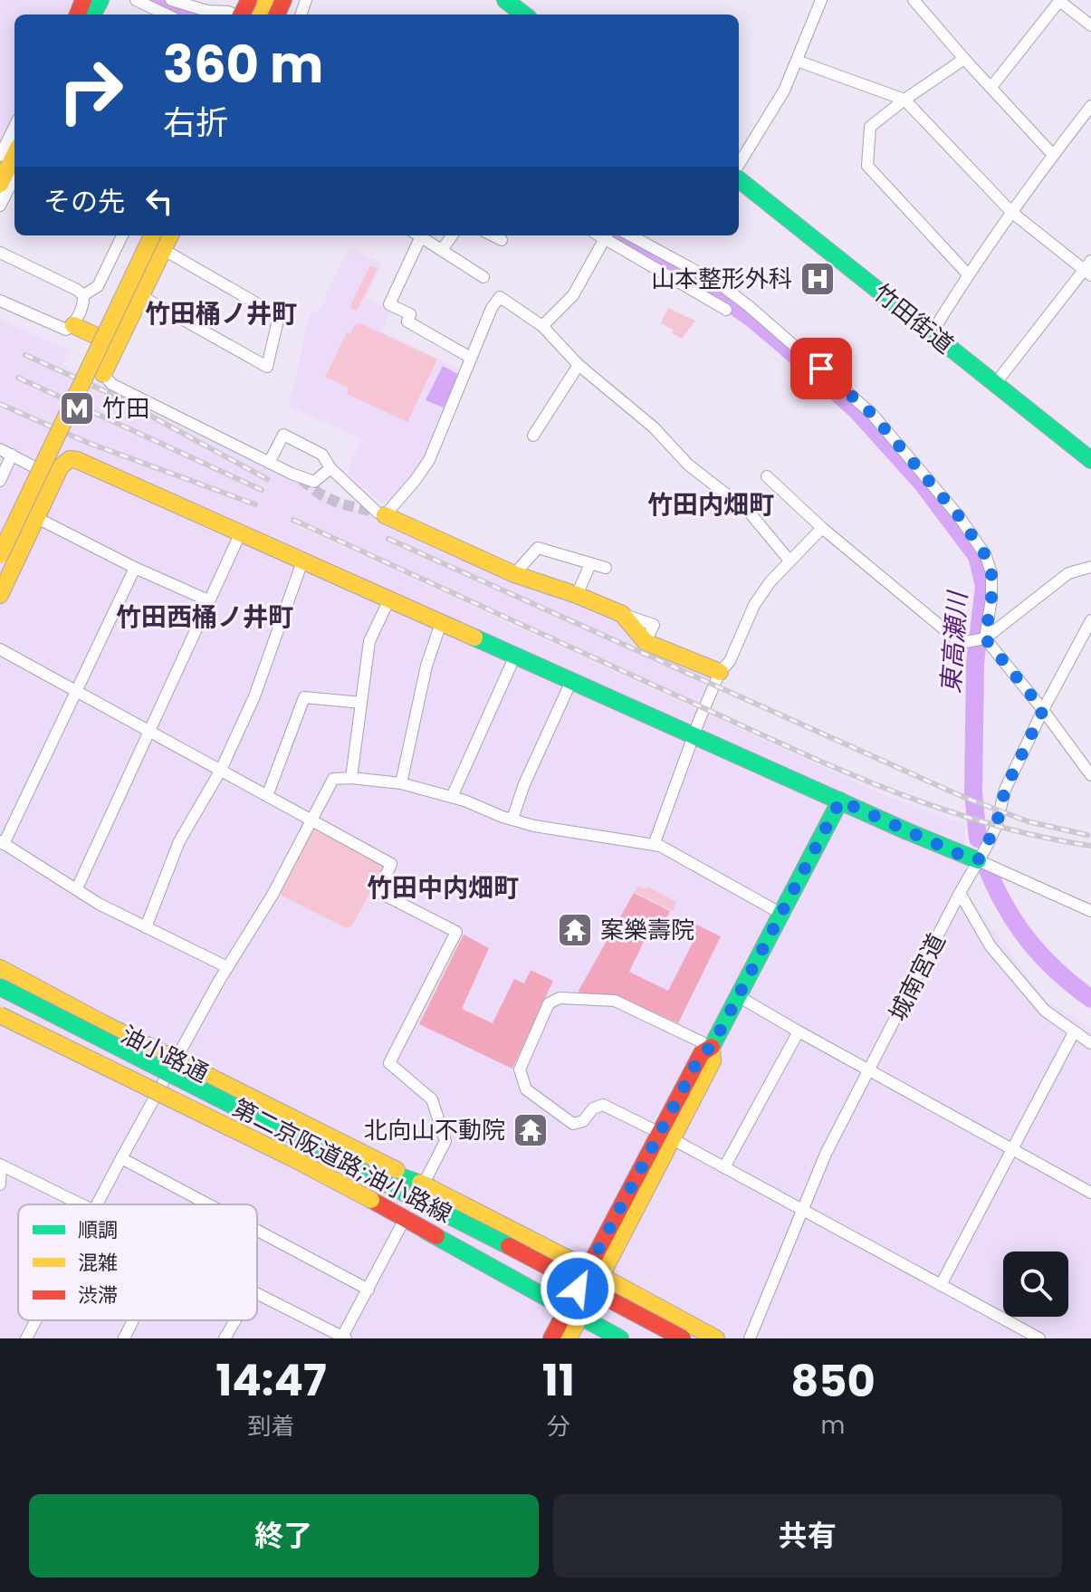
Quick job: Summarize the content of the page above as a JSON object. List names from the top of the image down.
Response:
{
  "streets": {
    "main road": ["竹田街道", "油小路通", "第二京阪道路;油小路線"],
    "street": ["城南宮道"]
  },
  "districts": [
    "竹田桶ノ井町",
    "竹田内畑町",
    "竹田西桶ノ井町",
    "竹田中内畑町"
  ],
  "water": ["東高瀬川"],
  "places": {
    "hospital": ["山本整形外科"],
    "metro station": ["竹田"],
    "temple": ["案樂壽院", "北向山不動院"]
  },
  "legend": ["順調", "混雑", "渋滞"],
  "page": {
    "turn": ["360 m", "右折"],
    "then": "その先",
    "eta": [
      "14:47",
      "到着",
      "11",
      "分",
      "850",
      "m"
    ],
    "buttons": ["終了", "共有"]
  }
}
